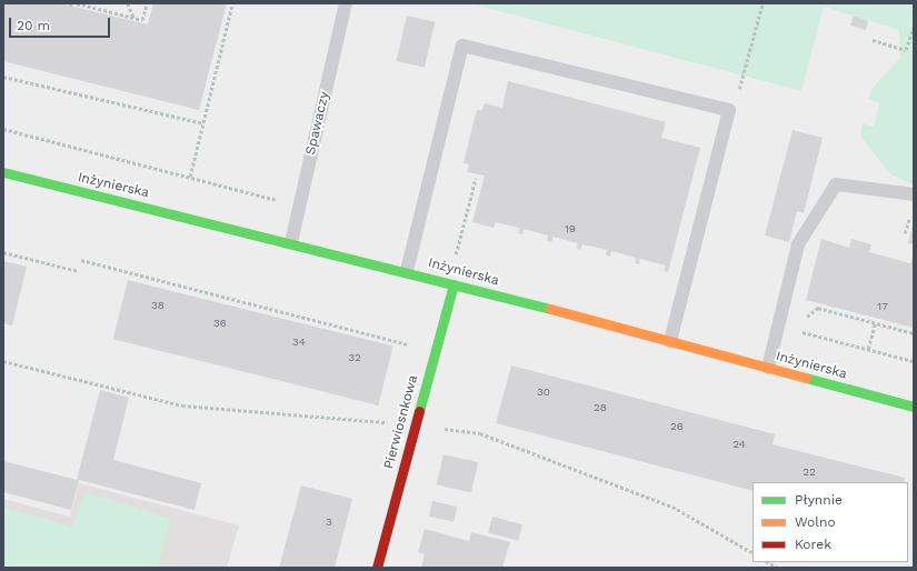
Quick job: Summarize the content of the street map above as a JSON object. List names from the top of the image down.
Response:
{
  "streets": {
    "street": ["Inżynierska", "Pierwiosnkowa"],
    "lane": ["Spawaczy"]
  },
  "crossings": [
    ["Spawaczy", "Inżynierska"],
    ["Inżynierska", "Pierwiosnkowa"]
  ],
  "house_numbers": [
    "19",
    "38",
    "17",
    "36",
    "34",
    "32",
    "30",
    "28",
    "26",
    "24",
    "22",
    "3"
  ],
  "legend": ["Płynnie", "Wolno", "Korek"],
  "scale_bar": "20 m"
}
